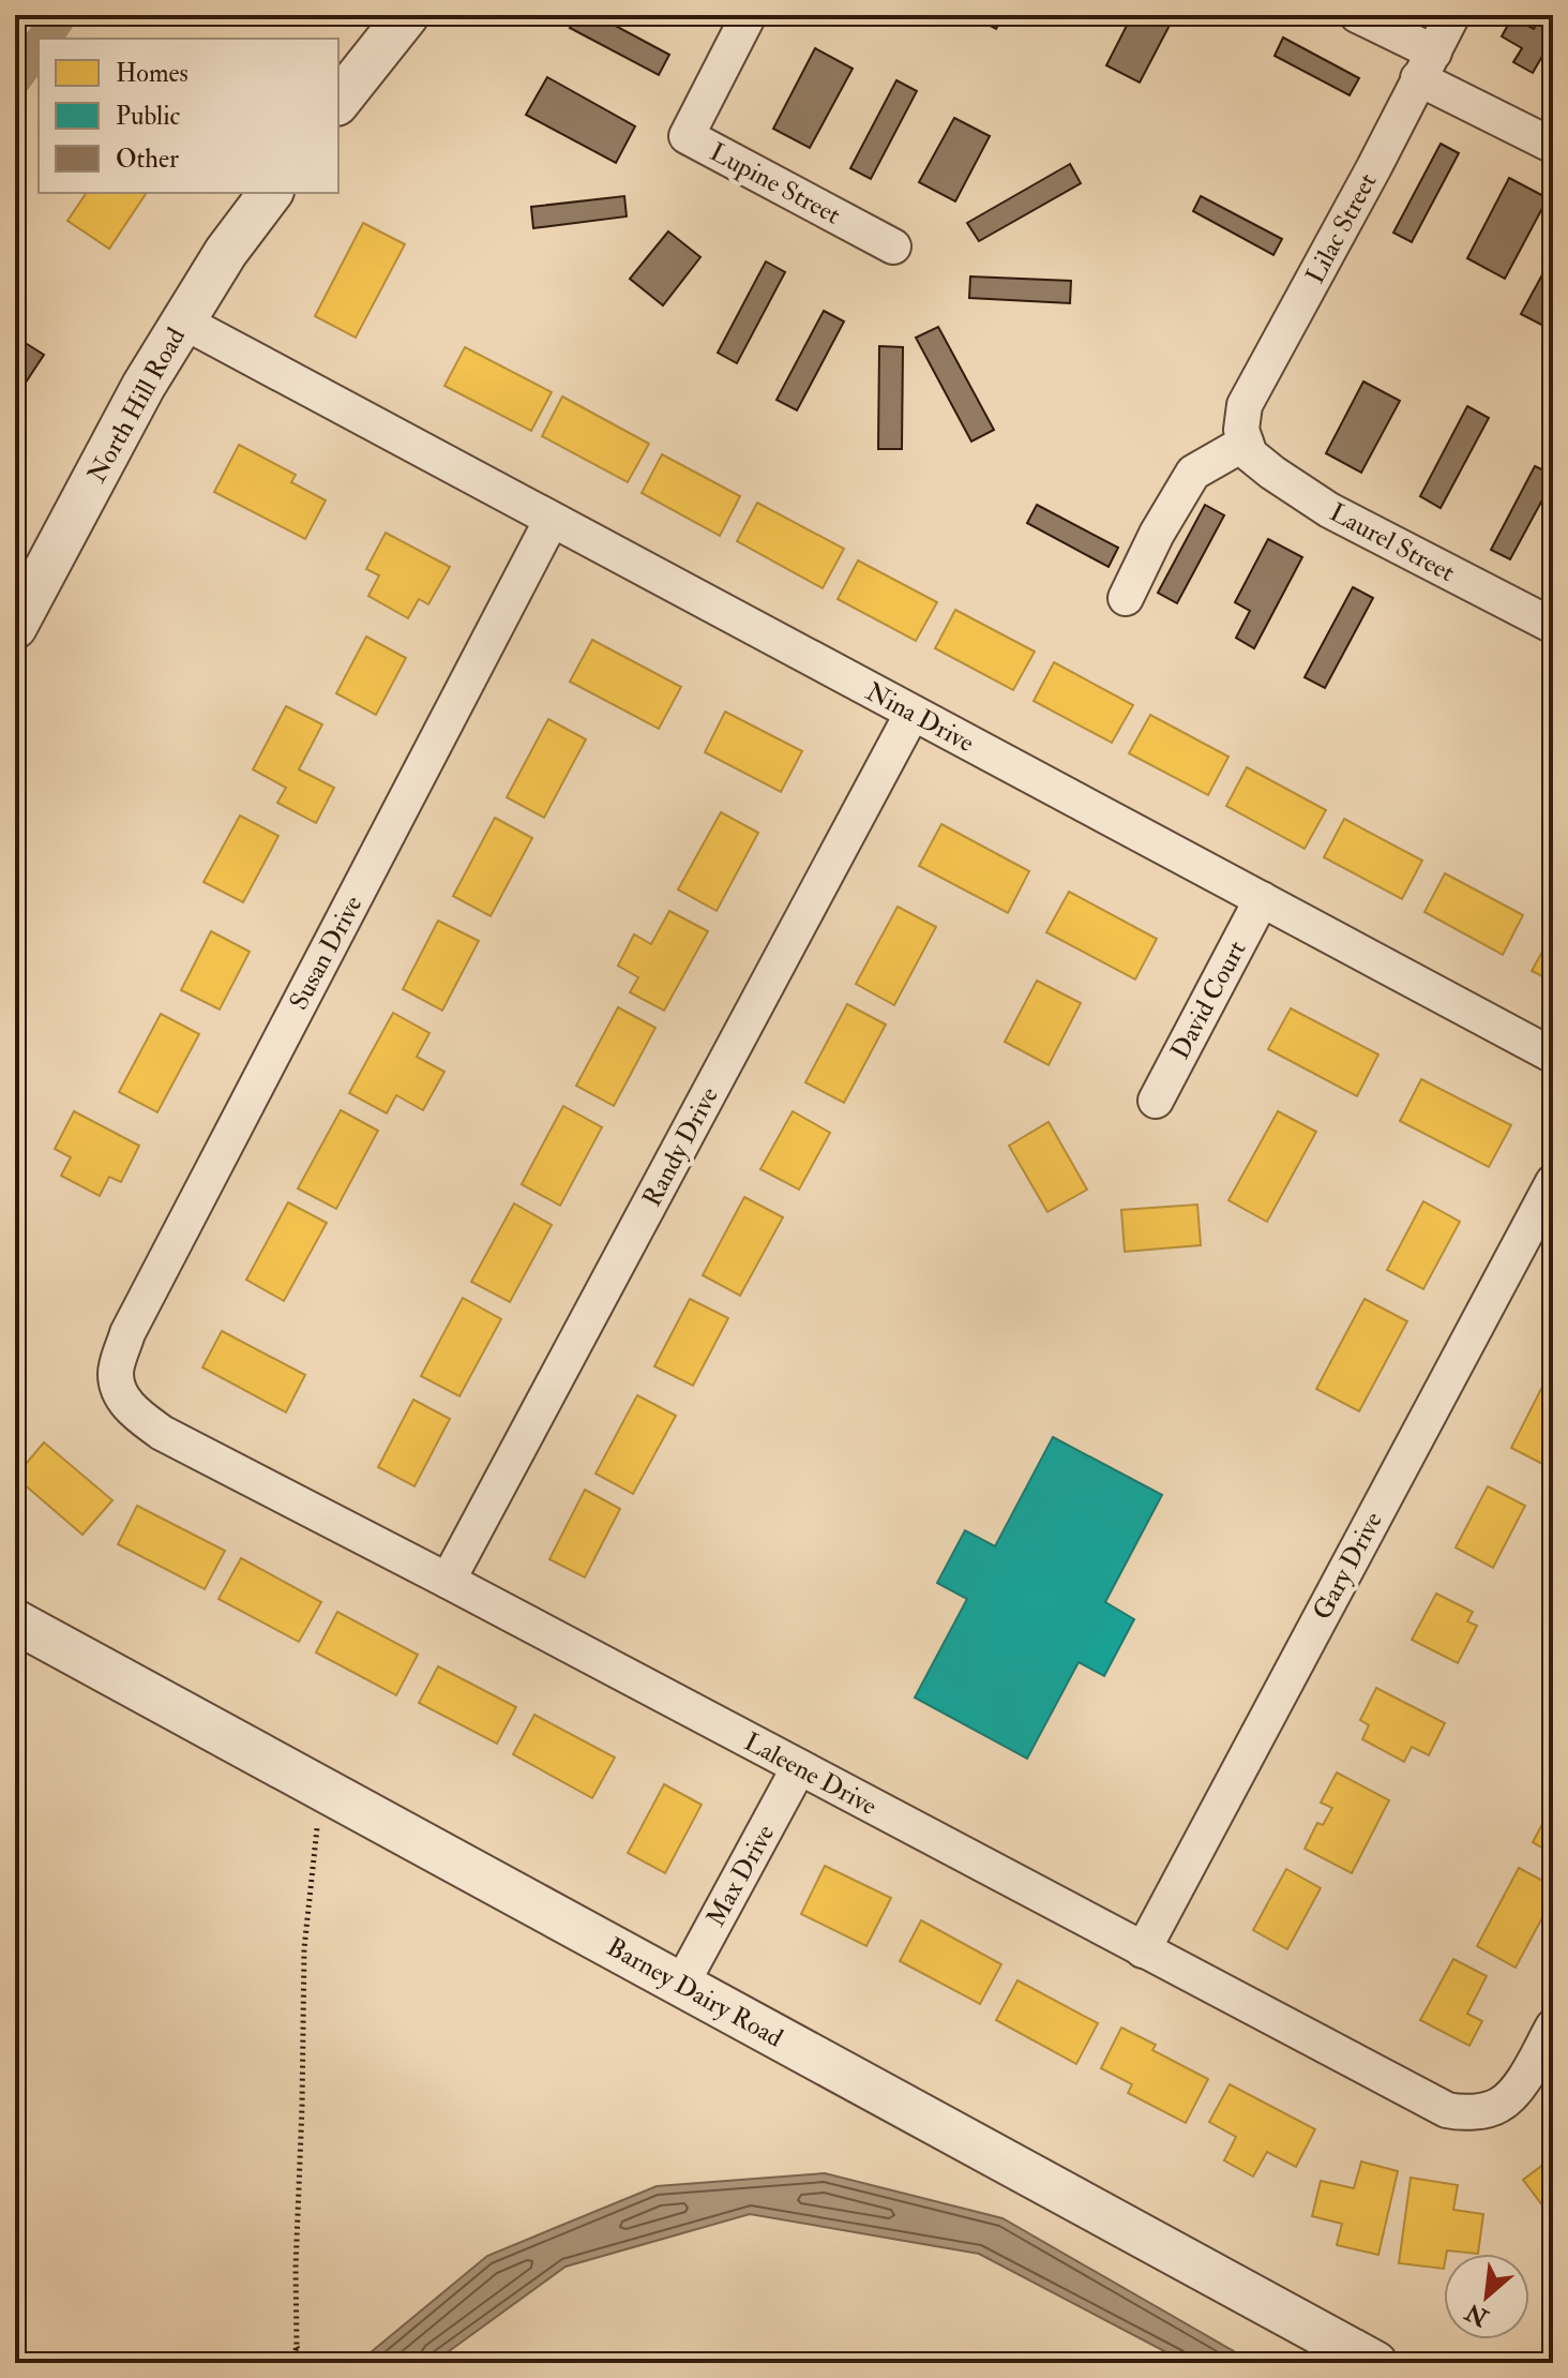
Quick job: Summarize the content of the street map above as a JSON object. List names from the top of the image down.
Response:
{
  "streets": {
    "street": [
      "Lupine Street",
      "Lilac Street",
      "North Hill Road",
      "Laurel Street",
      "Nina Drive",
      "Susan Drive",
      "David Court",
      "Randy Drive",
      "Gary Drive",
      "Laleene Drive",
      "Max Drive",
      "Barney Dairy Road"
    ]
  },
  "crossings": [
    ["Lilac Street", "Laurel Street"],
    ["North Hill Road", "Nina Drive"],
    ["Nina Drive", "Susan Drive"],
    ["Nina Drive", "David Court"],
    ["Nina Drive", "Randy Drive"],
    ["Susan Drive", "Laleene Drive"],
    ["Randy Drive", "Laleene Drive"],
    ["Gary Drive", "Laleene Drive"],
    ["Laleene Drive", "Max Drive"],
    ["Max Drive", "Barney Dairy Road"]
  ],
  "legend": ["Homes", "Public", "Other"],
  "north": "bottom left"
}
